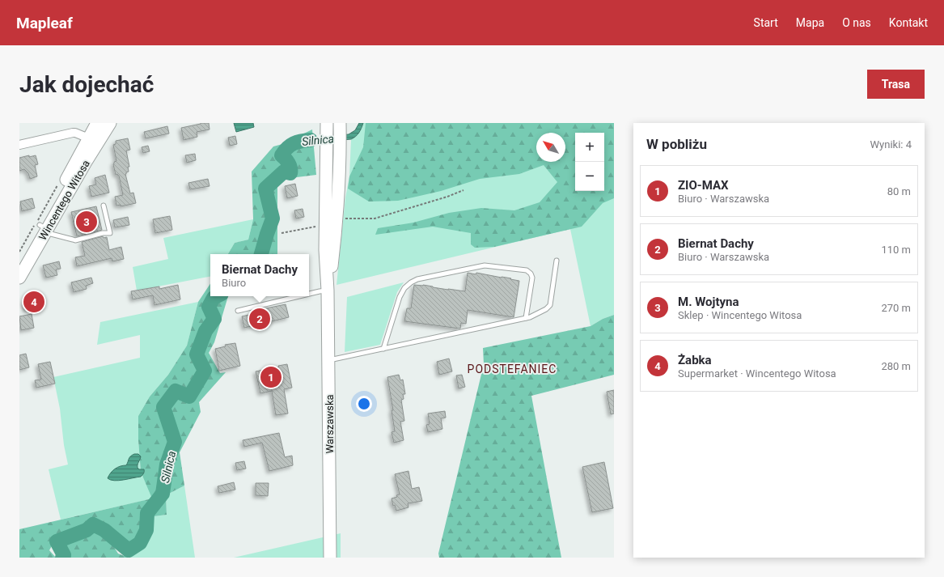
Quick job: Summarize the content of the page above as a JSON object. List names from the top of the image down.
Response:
{
  "streets": {
    "main road": ["Wincentego Witosa", "Warszawska"]
  },
  "districts": ["PODSTEFANIEC"],
  "water": ["Silnica"],
  "north": "top left",
  "page": {
    "header": "Mapleaf",
    "nav": [
      "Start",
      "Mapa",
      "O nas",
      "Kontakt"
    ],
    "buttons": "Trasa",
    "title": "Jak dojechać",
    "heading": ["W pobliżu", "Wyniki: 4"],
    "map_buttons": ["+", "−"],
    "list": [
      {
        "mark": "1",
        "name": "ZIO-MAX",
        "note": "Biuro · Warszawska",
        "value": "80 m"
      },
      {
        "mark": "2",
        "name": "Biernat Dachy",
        "note": "Biuro · Warszawska",
        "value": "110 m"
      },
      {
        "mark": "3",
        "name": "M. Wojtyna",
        "note": "Sklep · Wincentego Witosa",
        "value": "270 m"
      },
      {
        "mark": "4",
        "name": "Żabka",
        "note": "Supermarket · Wincentego Witosa",
        "value": "280 m"
      }
    ],
    "pins": [
      "3",
      "4",
      "2",
      "1"
    ],
    "popup": ["Biernat Dachy", "Biuro"]
  }
}
